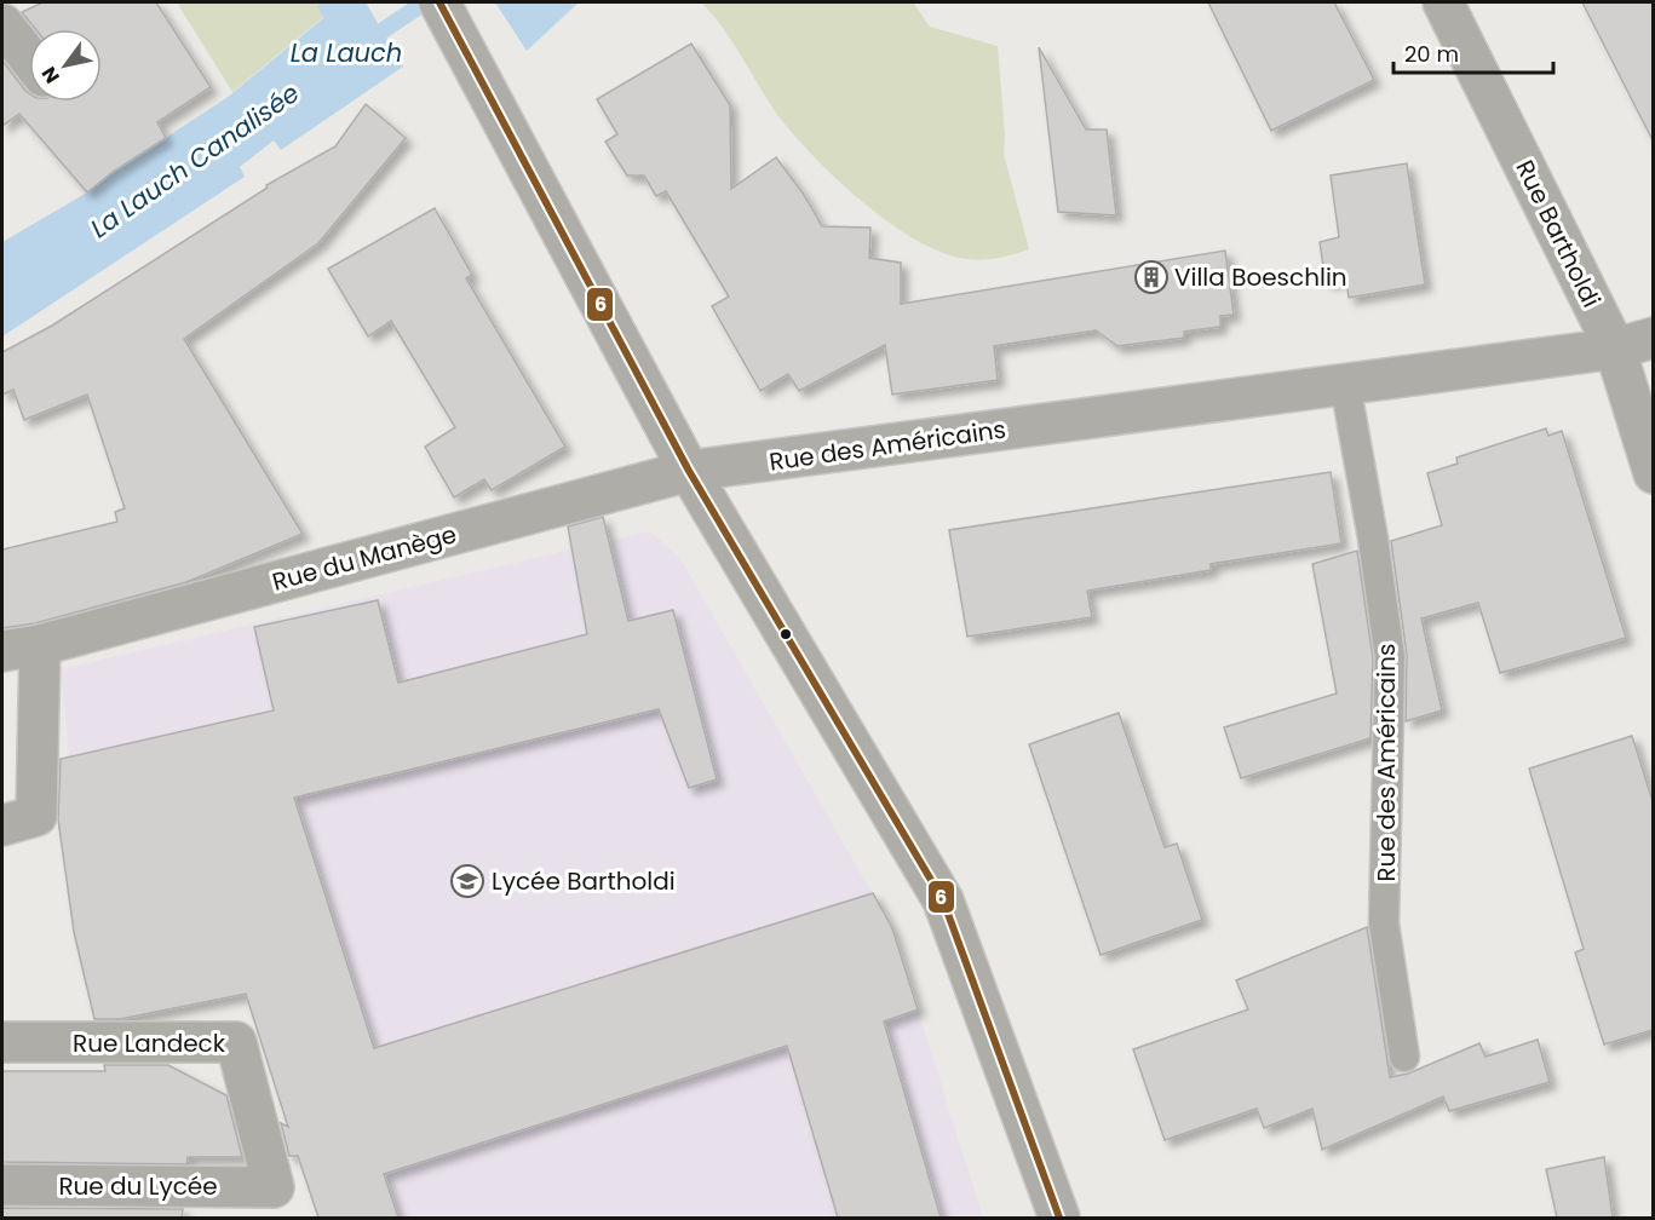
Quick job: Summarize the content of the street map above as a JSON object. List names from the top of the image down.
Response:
{
  "streets": {
    "street": [
      "Rue Bartholdi",
      "Rue des Américains",
      "Rue du Manège",
      "Rue Landeck",
      "Rue du Lycée"
    ]
  },
  "crossings": [
    ["Rue Bartholdi", "Rue des Américains"],
    ["Rue des Américains", "Rue du Manège"],
    ["Rue Landeck", "Rue du Lycée"]
  ],
  "water": ["La Lauch", "La Lauch Canalisée"],
  "places": {
    "building": ["Villa Boeschlin"],
    "school or university": ["Lycée Bartholdi"]
  },
  "lines": ["transit line 6"],
  "scale_bar": "20 m",
  "north": "bottom left"
}
